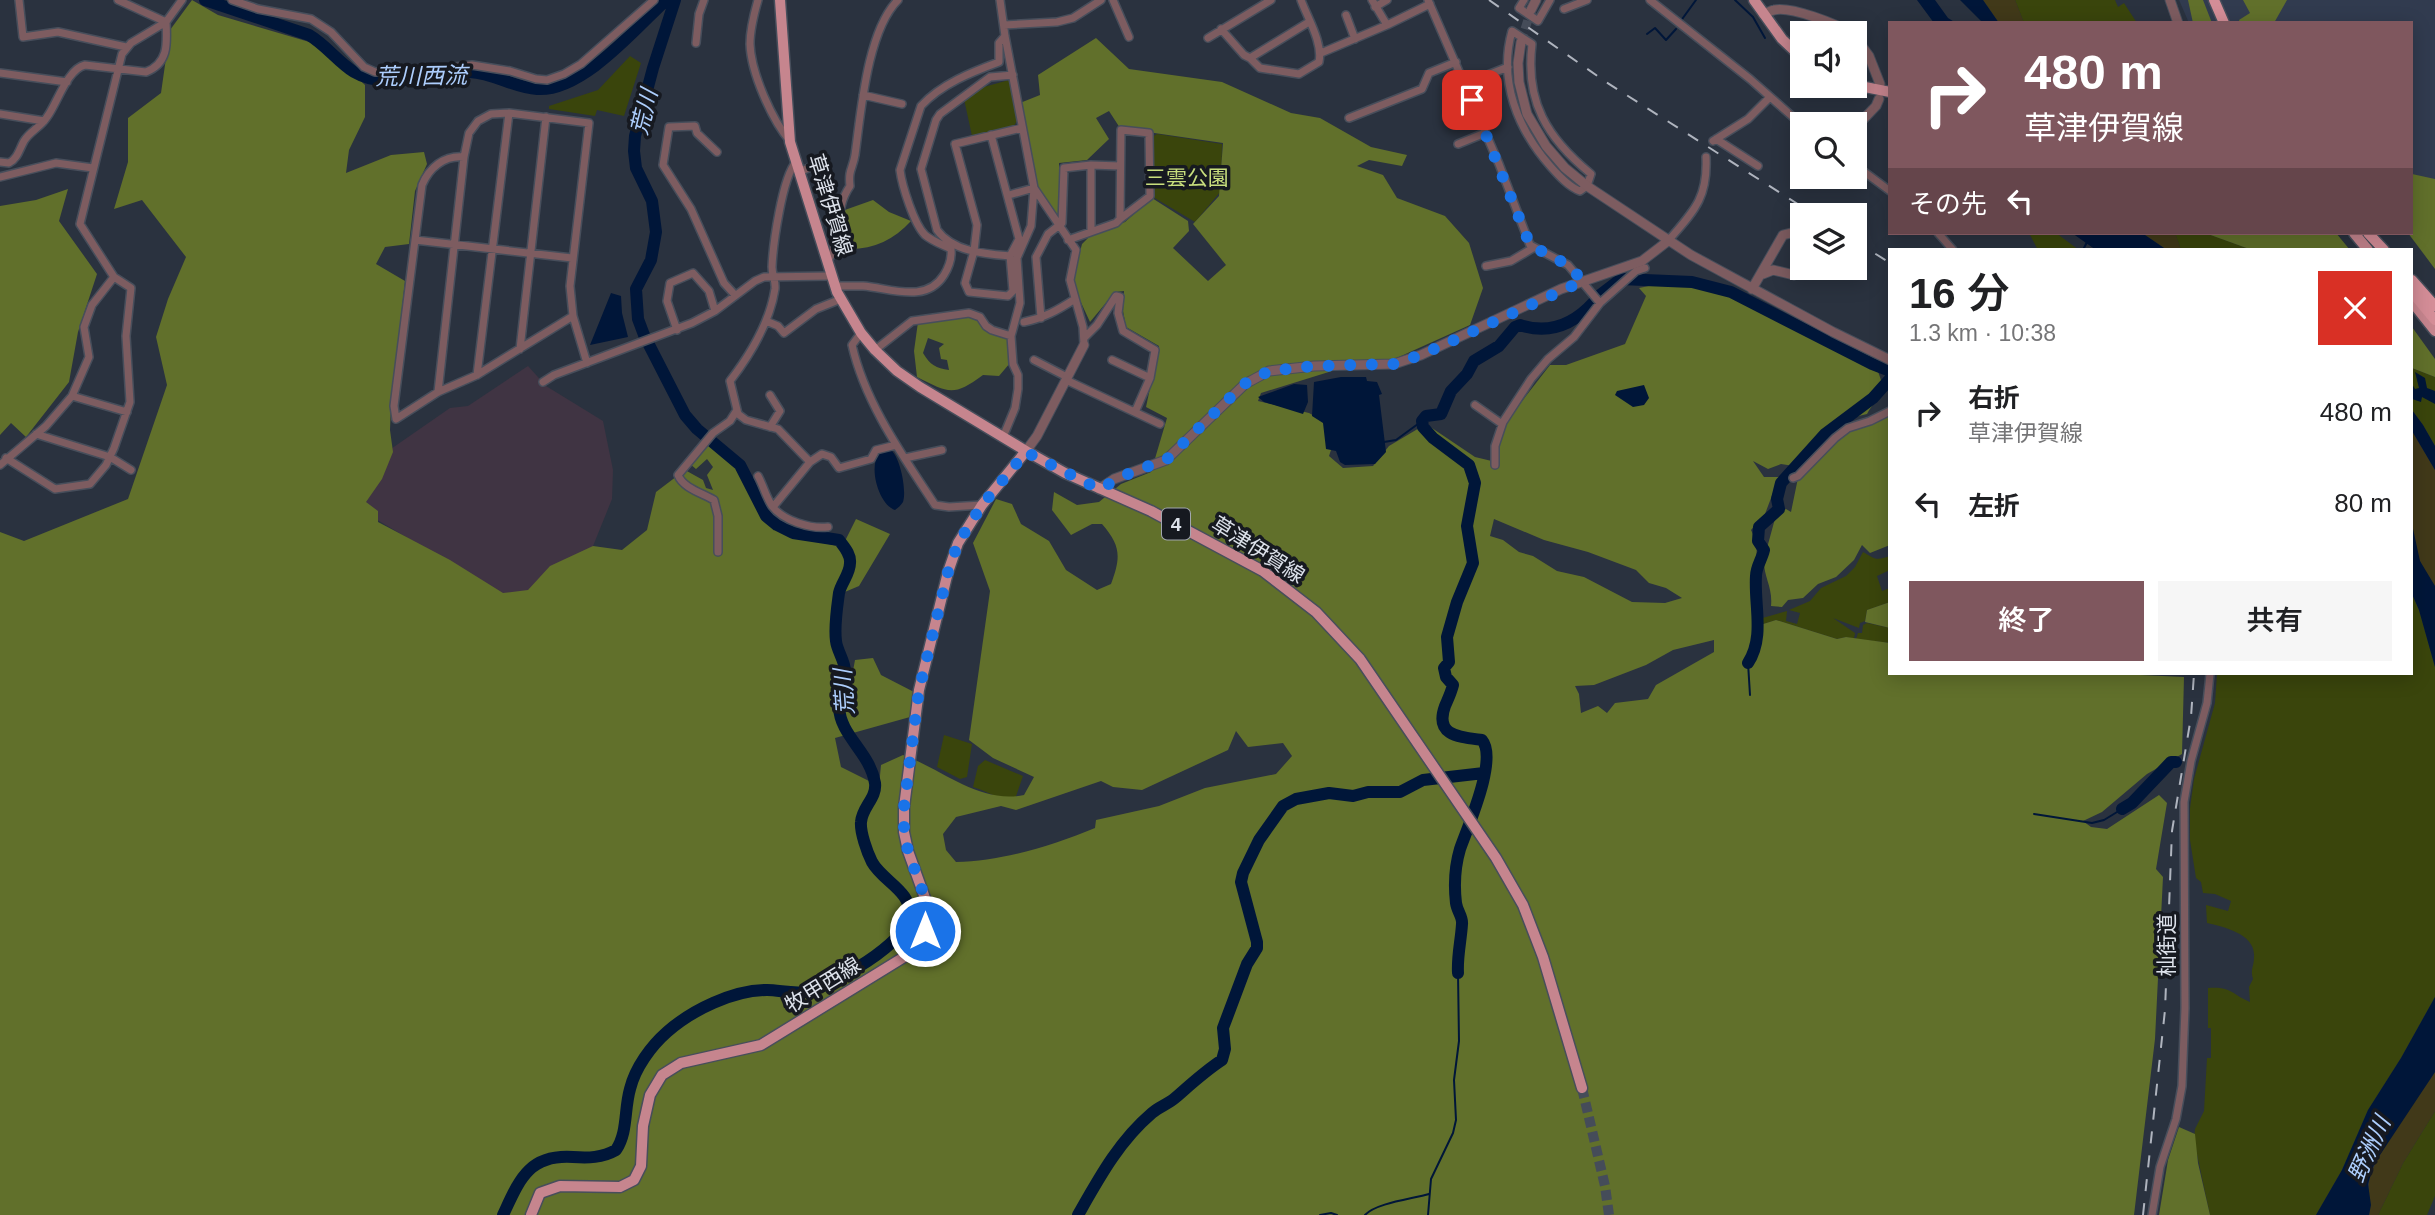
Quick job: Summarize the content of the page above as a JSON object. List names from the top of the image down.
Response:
{
  "streets": {
    "main road": ["草津伊賀線", "4", "牧甲西線"],
    "street": ["杣街道"]
  },
  "crossings": [
    ["草津伊賀線", "牧甲西線"]
  ],
  "water": ["荒川西流", "荒川", "野洲川"],
  "parks": ["三雲公園"],
  "page": {
    "turn": ["480 m", "草津伊賀線"],
    "then": "その先",
    "heading": ["16 分", "1.3 km · 10:38"],
    "list": [
      {
        "name": "右折",
        "note": "草津伊賀線",
        "value": "480 m"
      },
      {
        "name": "左折",
        "value": "80 m"
      }
    ],
    "buttons": ["終了", "共有"]
  }
}
